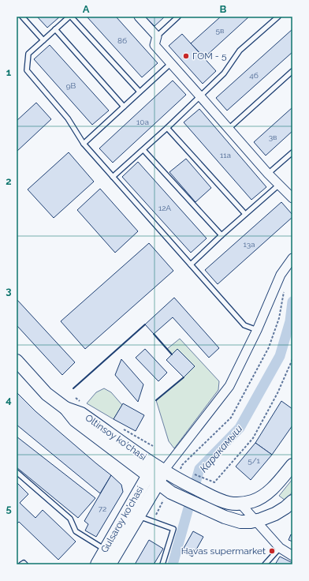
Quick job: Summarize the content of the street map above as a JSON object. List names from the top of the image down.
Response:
{
  "streets": {
    "main road": ["Oltinsoy ko'chasi", "Gulsaroy ko'chasi"]
  },
  "crossings": [
    ["Oltinsoy ko'chasi", "Gulsaroy ko'chasi"]
  ],
  "water": ["Каракамыш"],
  "places": ["ГОМ - 5", "Havas supermarket"],
  "house_numbers": [
    "5в",
    "8б",
    "4б",
    "9В",
    "10а",
    "3в",
    "11а",
    "12А",
    "13а",
    "5/1",
    "72"
  ],
  "grid": {
    "columns": ["A", "B"],
    "rows": [
      "1",
      "2",
      "3",
      "4",
      "5"
    ]
  }
}
